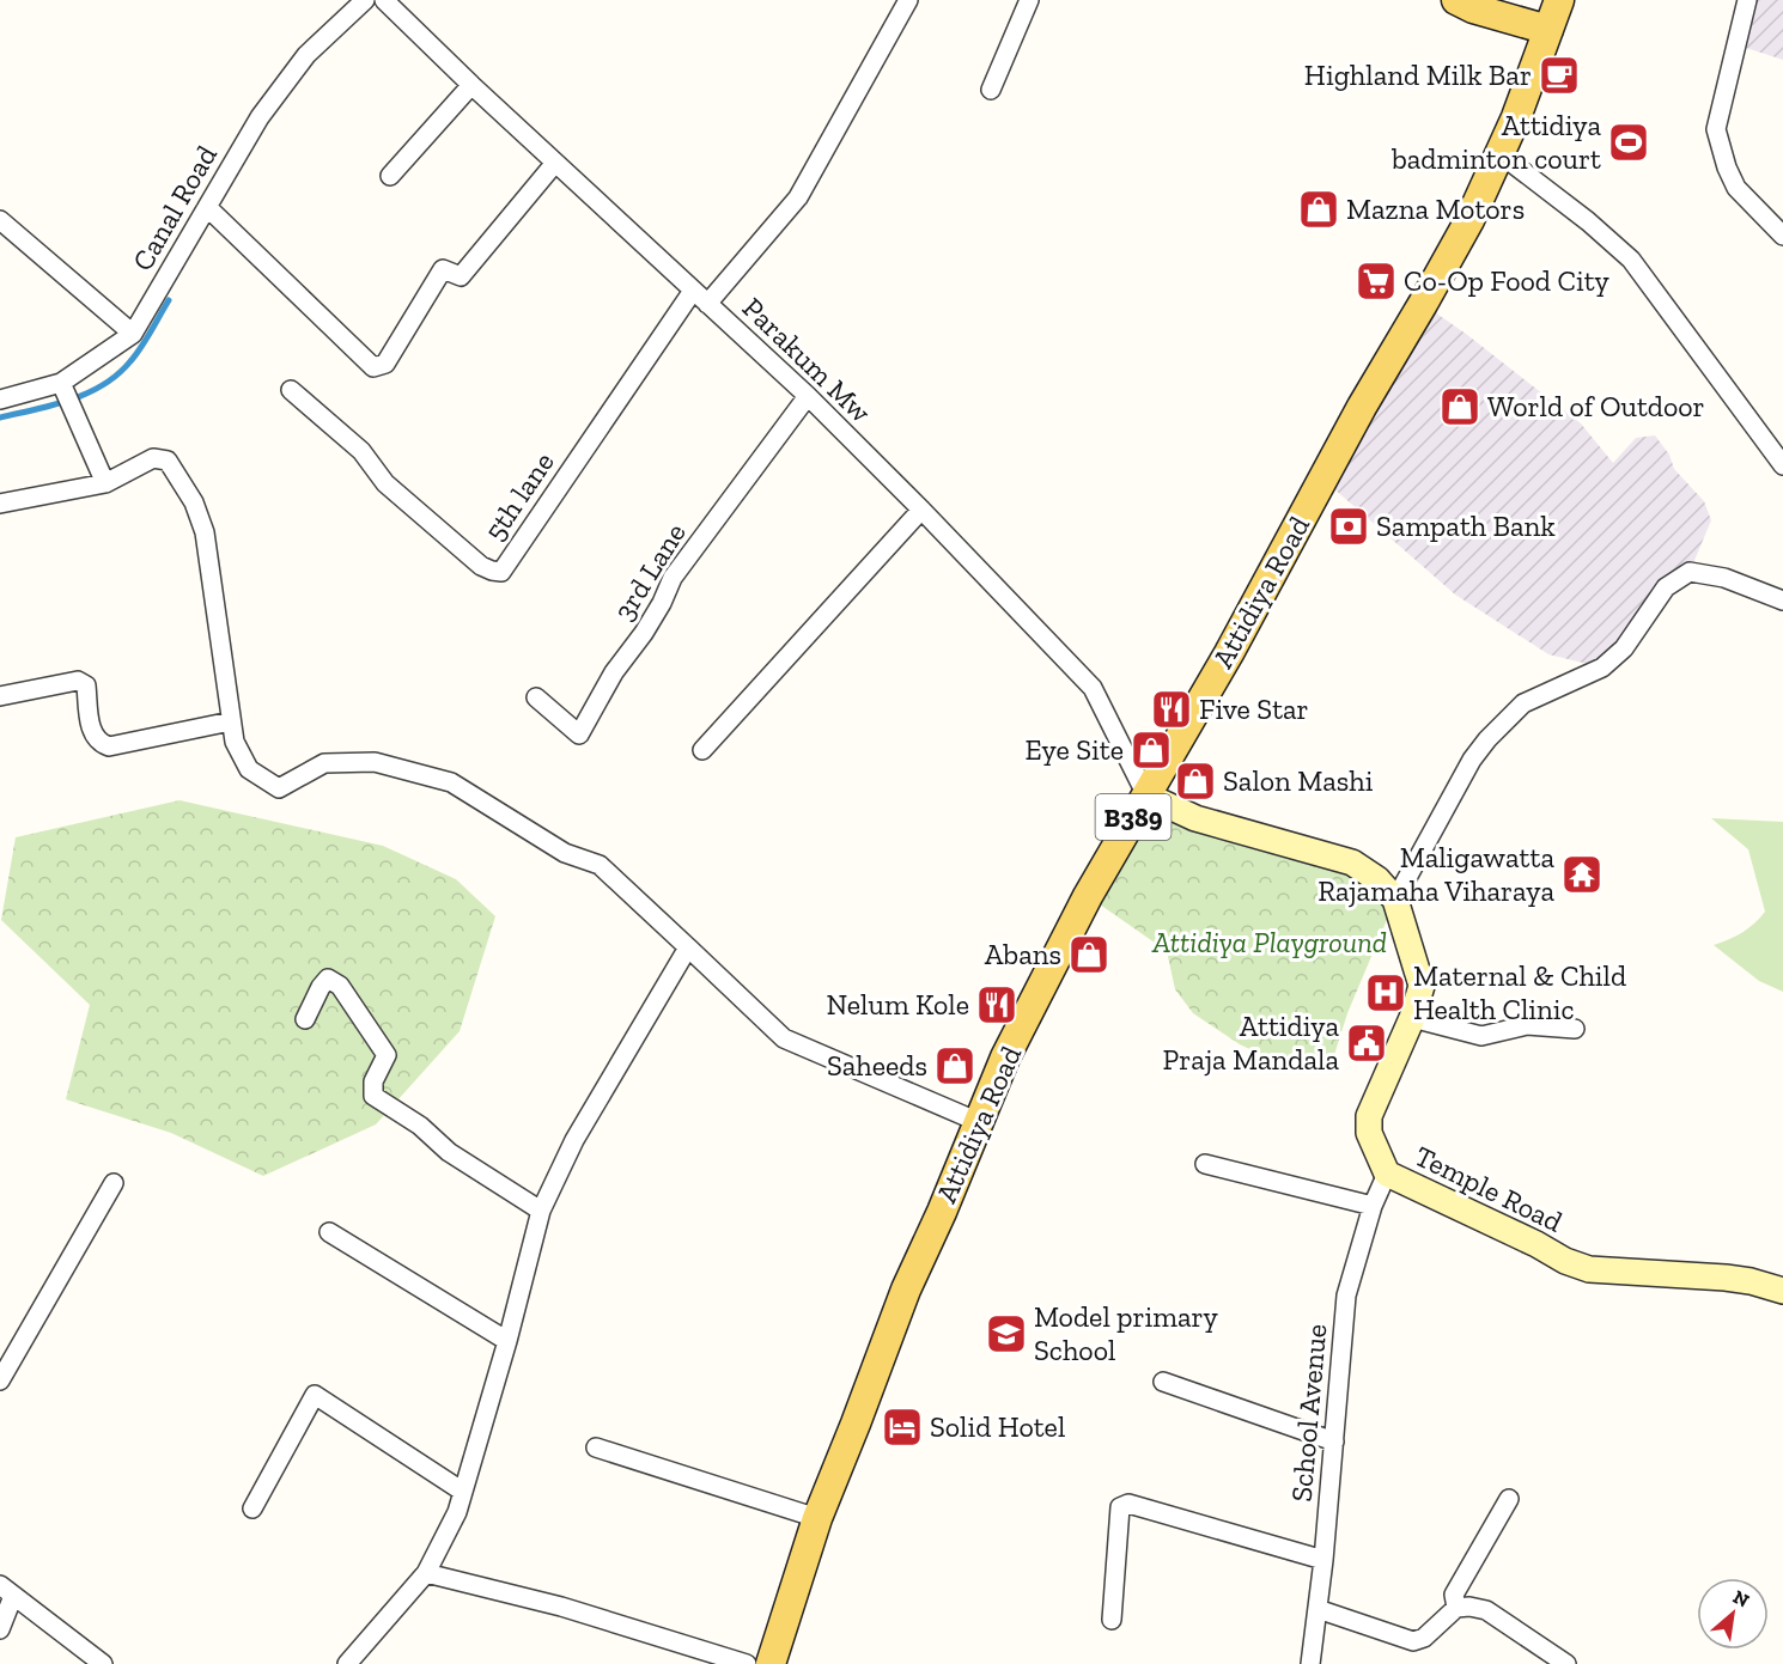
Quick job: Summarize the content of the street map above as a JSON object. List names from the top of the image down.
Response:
{
  "streets": {
    "main road": ["Attidiya Road", "B389"],
    "street": [
      "Canal Road",
      "Parakum Mw",
      "5th lane",
      "3rd Lane",
      "Temple Road",
      "School Avenue"
    ]
  },
  "crossings": [
    ["Parakum Mw", "5th lane"],
    ["Parakum Mw", "3rd Lane"],
    ["Parakum Mw", "Attidiya Road"],
    ["Parakum Mw", "Temple Road"],
    ["Attidiya Road", "Temple Road"],
    ["Temple Road", "School Avenue"]
  ],
  "parks": ["Attidiya Playground"],
  "places": {
    "cafe": ["Highland Milk Bar"],
    "sports": ["Attidiya badminton court"],
    "shop": [
      "Mazna Motors",
      "World of Outdoor",
      "Eye Site",
      "Salon Mashi",
      "Abans",
      "Saheeds"
    ],
    "supermarket": ["Co-Op Food City"],
    "bank": ["Sampath Bank"],
    "restaurant": ["Five Star", "Nelum Kole"],
    "temple": ["Maligawatta Rajamaha Viharaya"],
    "hospital": ["Maternal & Child Health Clinic"],
    "public building": ["Attidiya Praja Mandala"],
    "school or university": ["Model primary School"],
    "hotel": ["Solid Hotel"]
  },
  "north": "top right"
}
